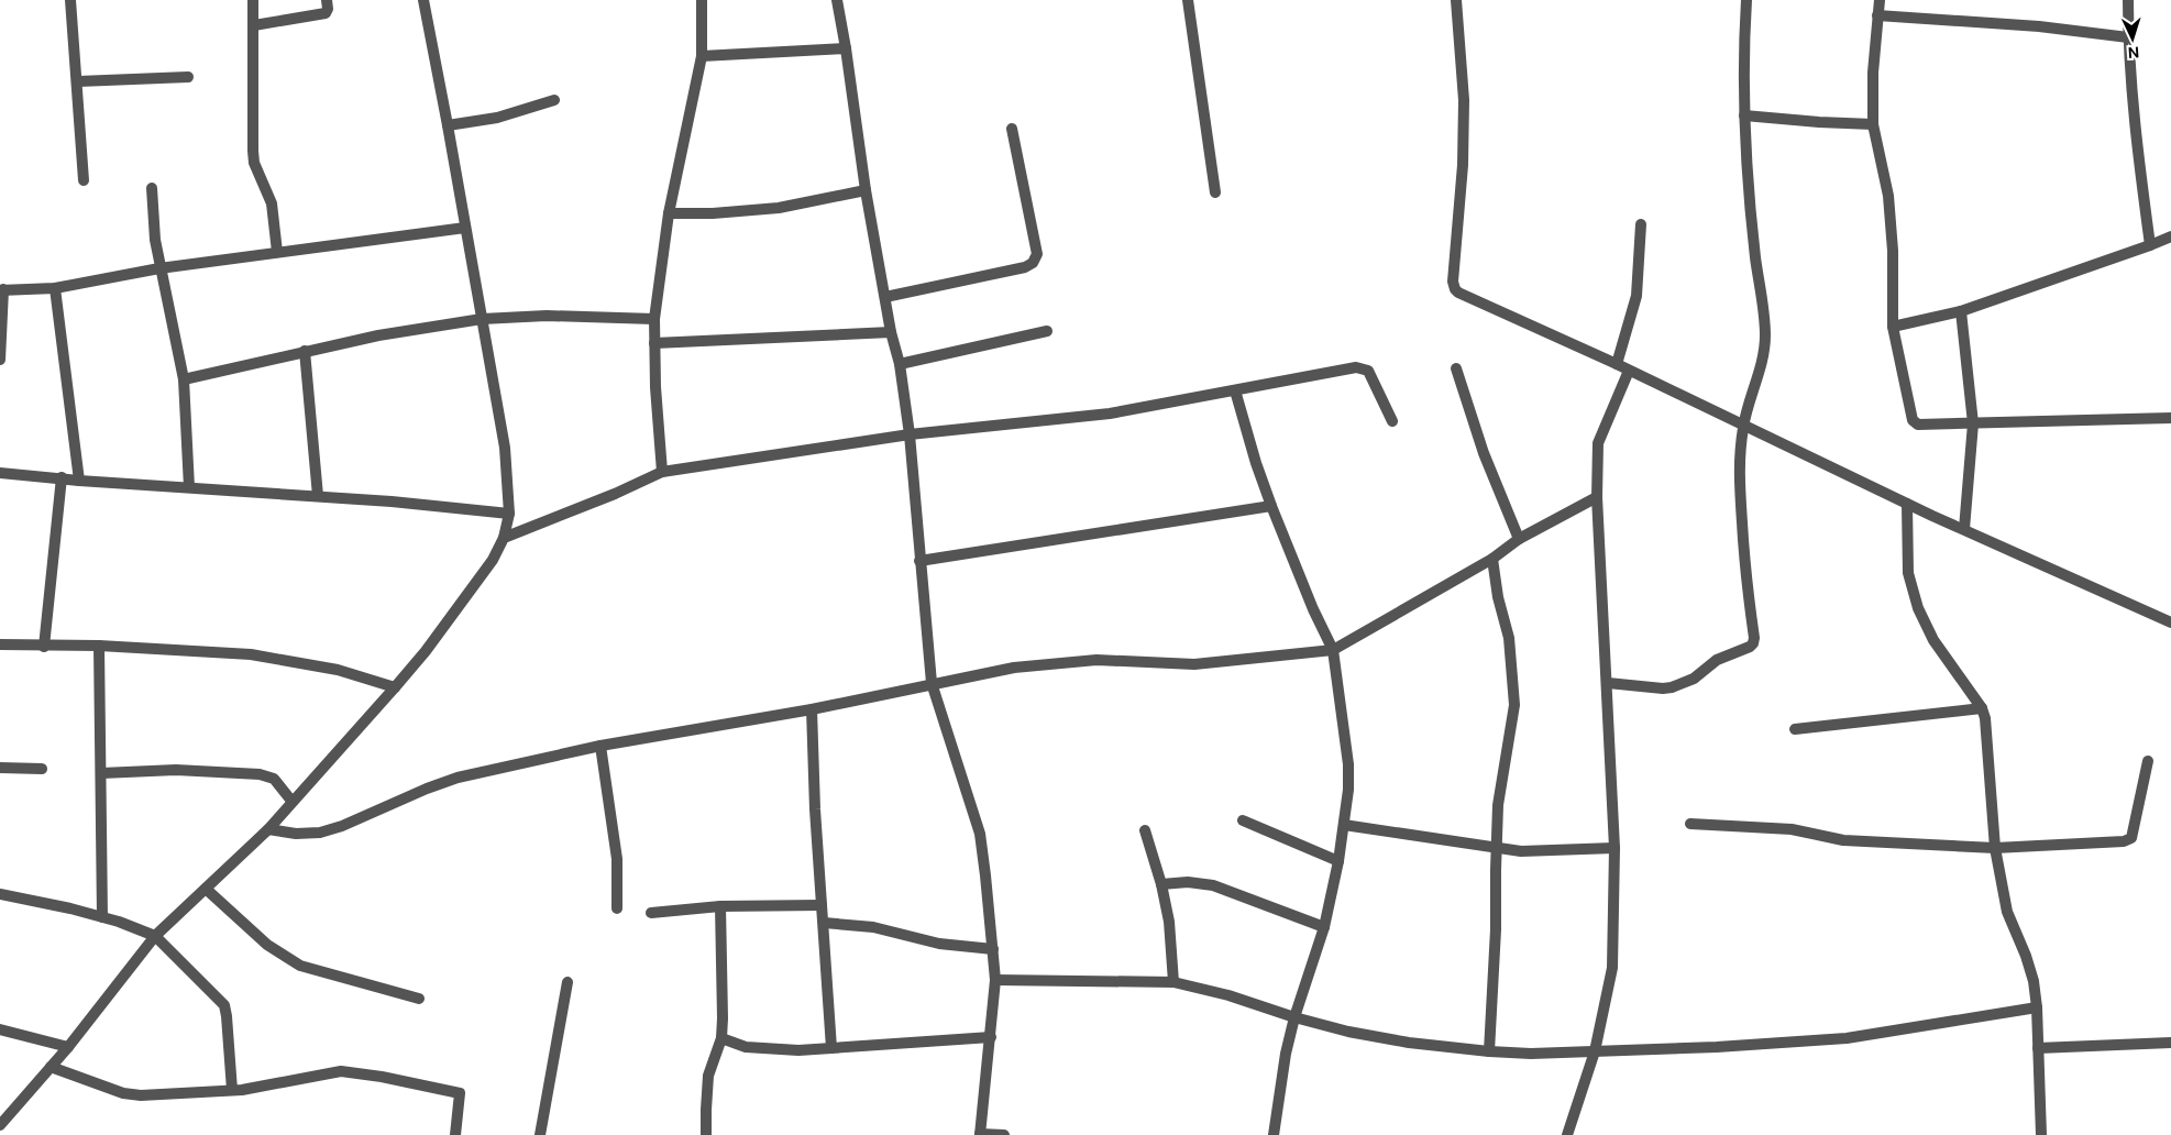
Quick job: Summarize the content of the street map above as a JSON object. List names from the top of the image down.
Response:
{
  "north": "bottom"
}
